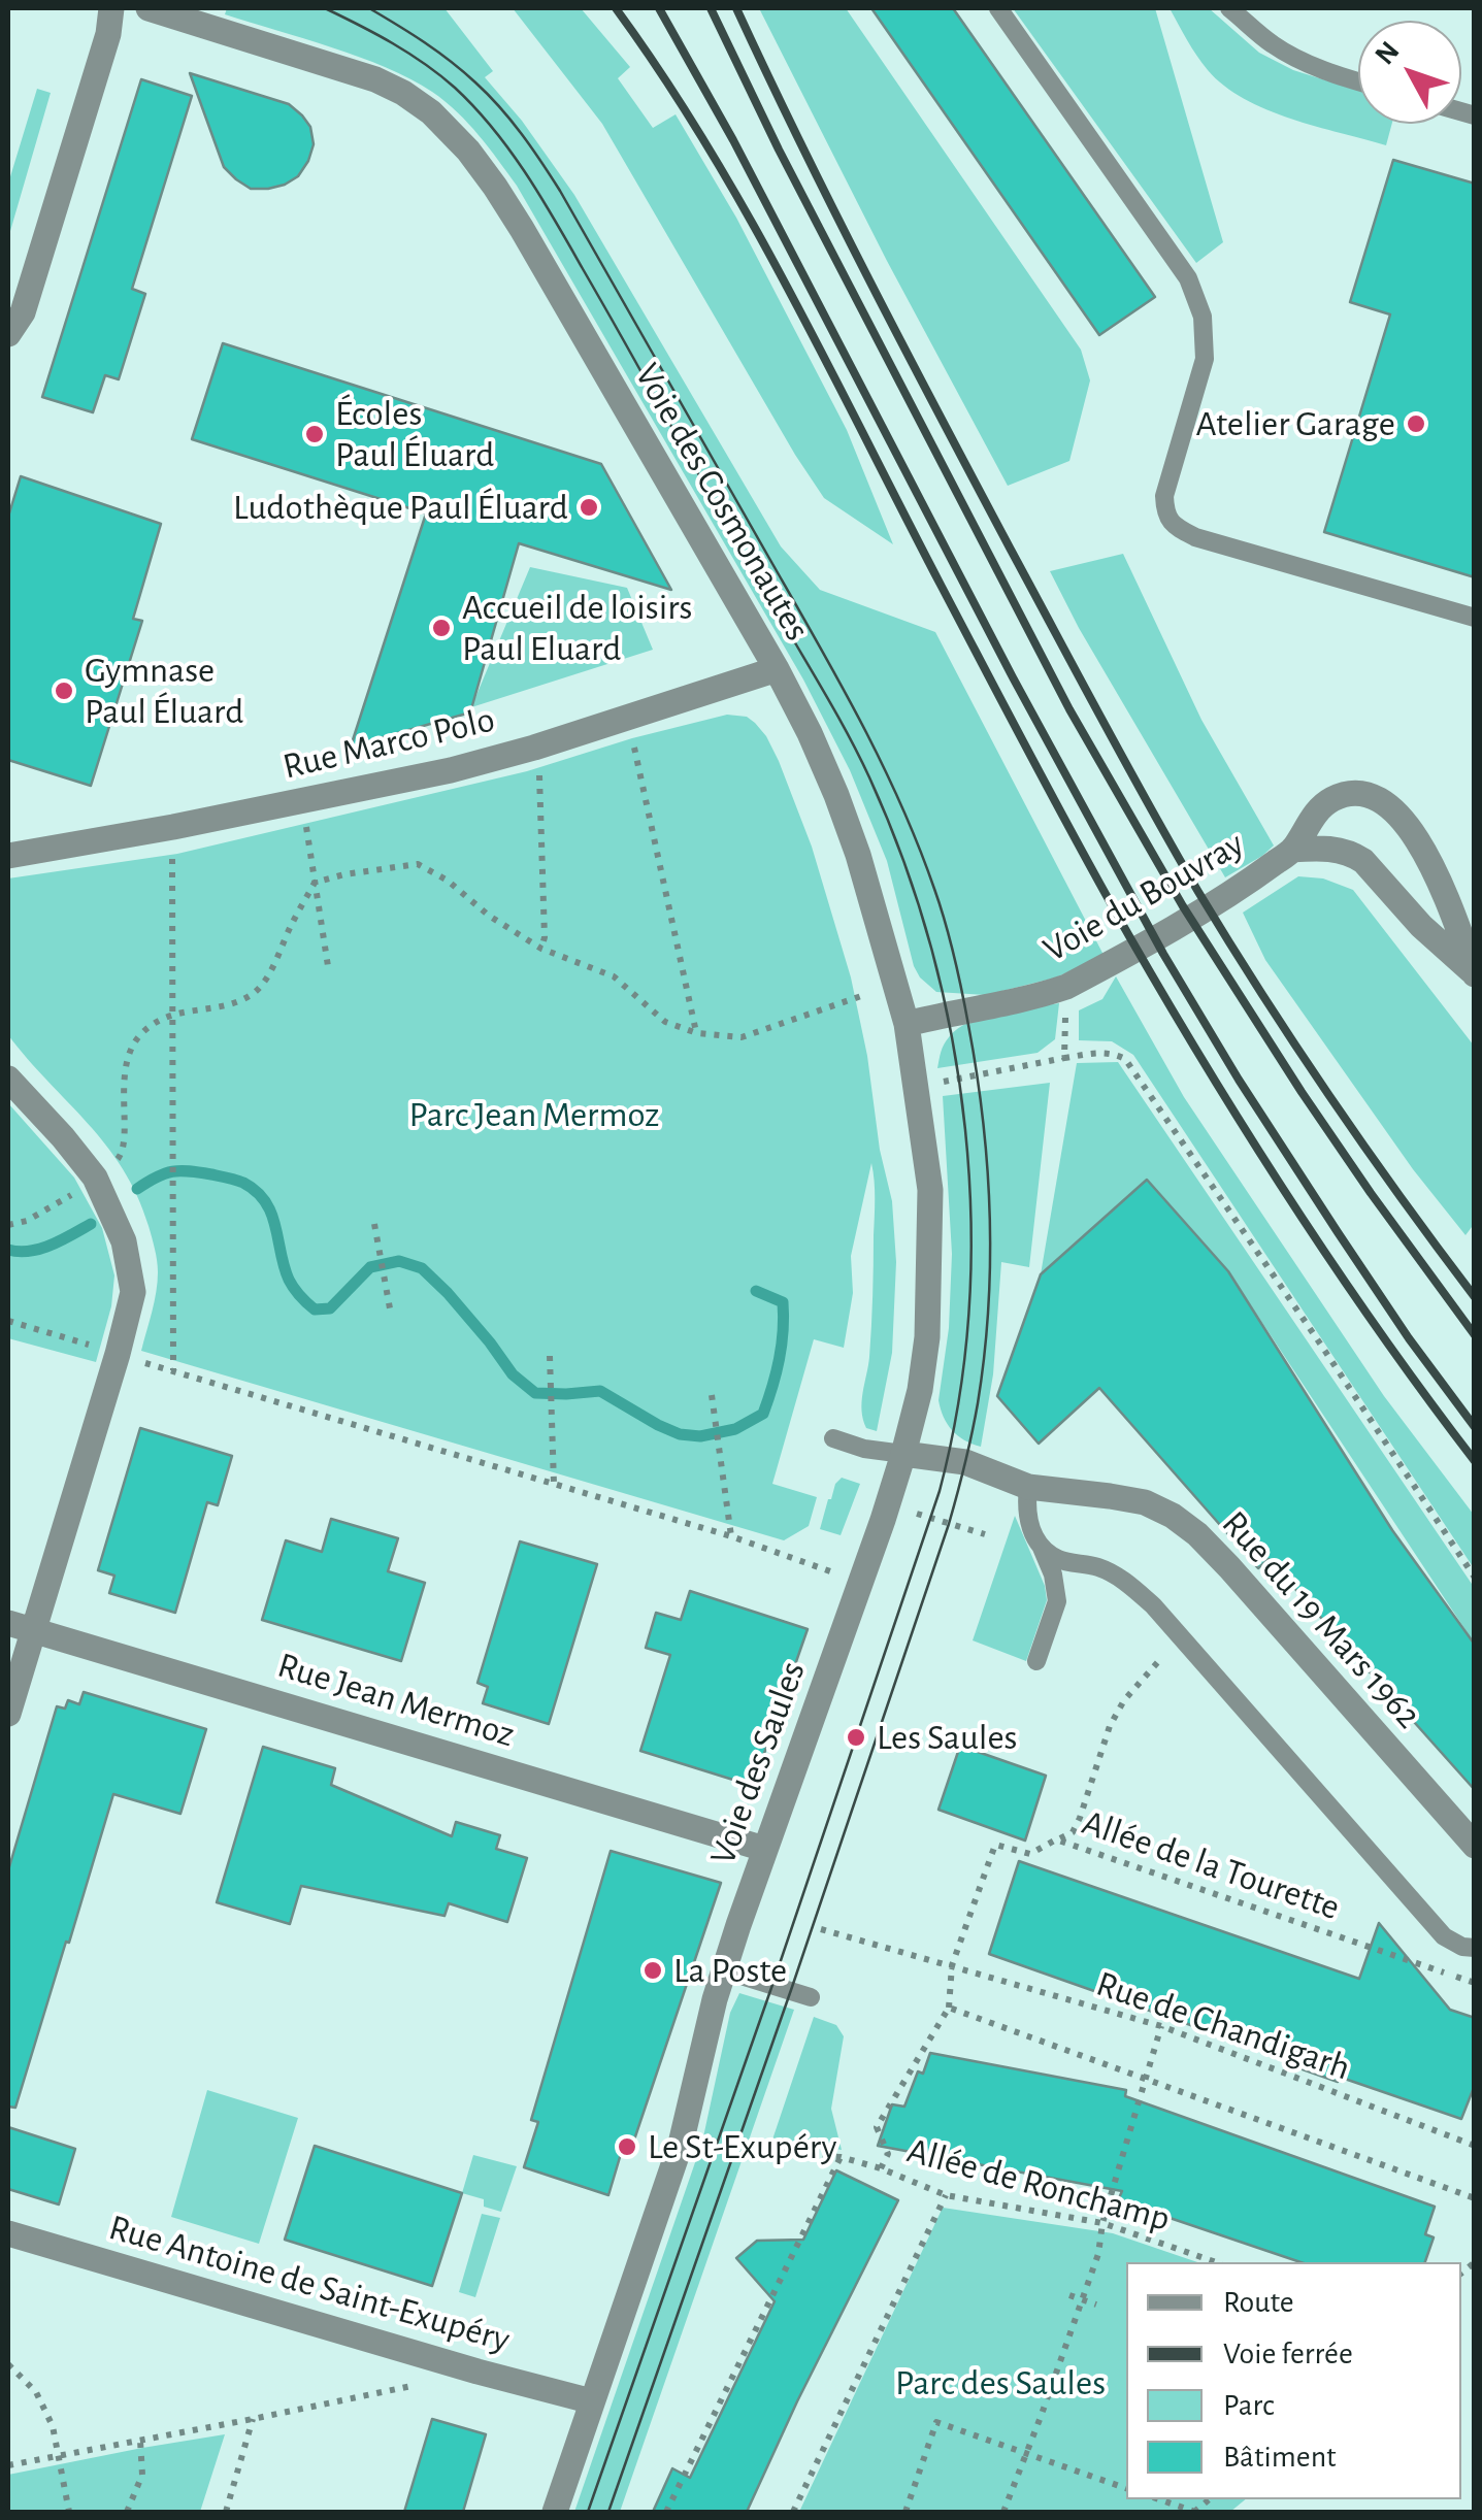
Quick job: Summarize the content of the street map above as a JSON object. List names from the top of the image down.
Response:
{
  "streets": {
    "street": [
      "Voie des Cosmonautes",
      "Rue Marco Polo",
      "Voie du Bouvray",
      "Rue du 19 Mars 1962",
      "Rue Jean Mermoz",
      "Voie des Saules",
      "Rue Antoine de Saint-Exupéry"
    ],
    "path": ["Allée de la Tourette", "Rue de Chandigarh", "Allée de Ronchamp"]
  },
  "crossings": [
    ["Voie des Cosmonautes", "Rue Marco Polo"],
    ["Voie des Cosmonautes", "Voie du Bouvray"],
    ["Voie des Cosmonautes", "Voie des Saules"],
    ["Voie du Bouvray", "Voie des Saules"],
    ["Rue du 19 Mars 1962", "Voie des Saules"],
    ["Rue Jean Mermoz", "Voie des Saules"],
    ["Voie des Saules", "Rue Antoine de Saint-Exupéry"],
    ["Allée de la Tourette", "Rue de Chandigarh"]
  ],
  "parks": ["Parc Jean Mermoz", "Parc des Saules"],
  "places": [
    "Atelier Garage",
    "Écoles Paul Éluard",
    "Ludothèque Paul Éluard",
    "Accueil de loisirs Paul Eluard",
    "Gymnase Paul Éluard",
    "Les Saules",
    "La Poste",
    "Le St-Exupéry"
  ],
  "legend": [
    "Route",
    "Voie ferrée",
    "Parc",
    "Bâtiment"
  ],
  "north": "top left"
}
